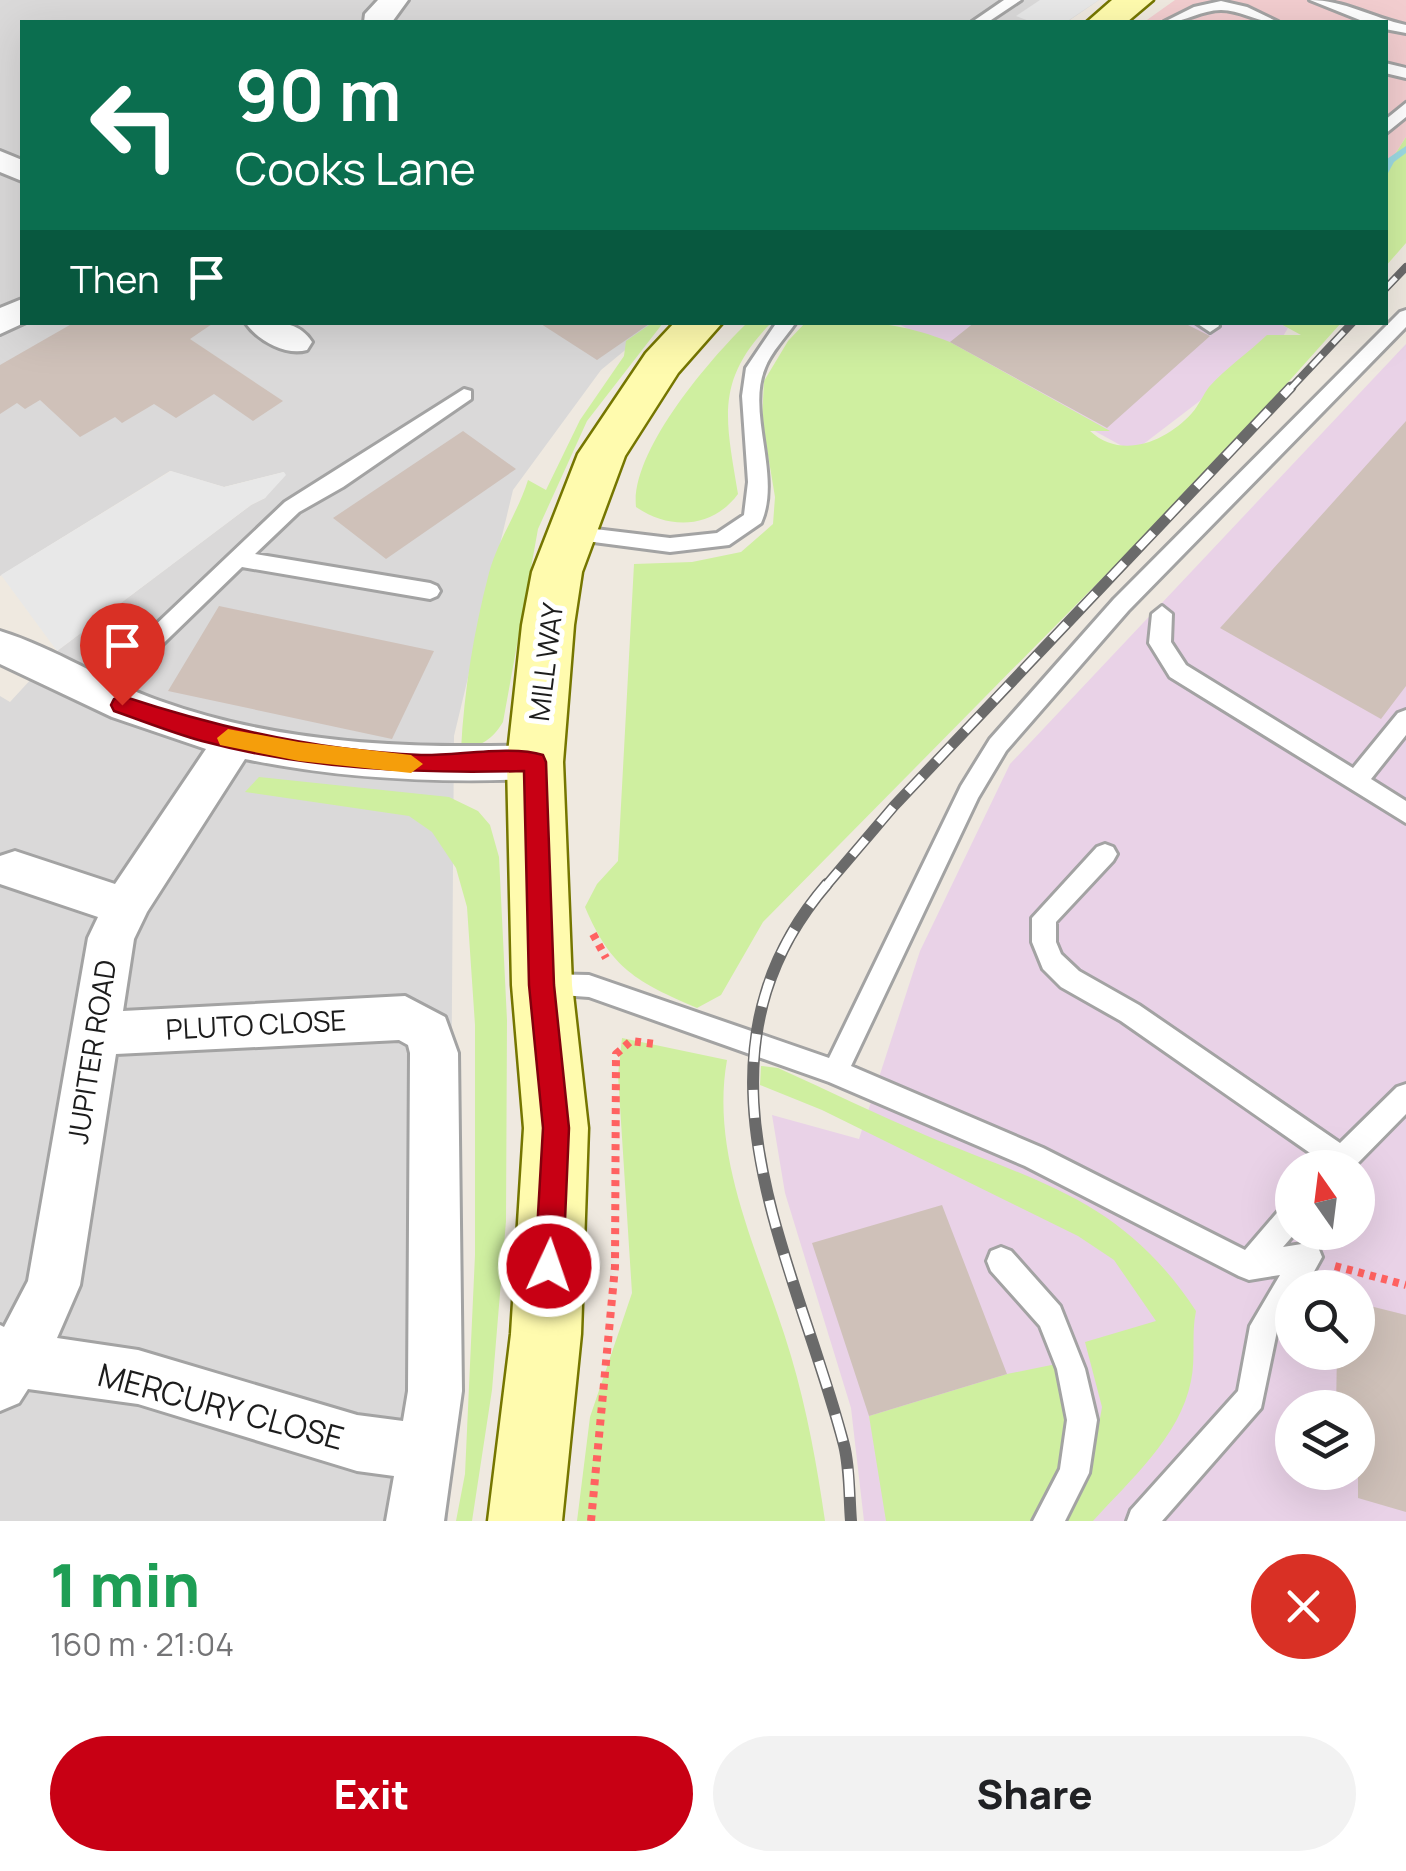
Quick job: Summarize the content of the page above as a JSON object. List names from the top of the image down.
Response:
{
  "streets": {
    "street": [
      "MILL WAY",
      "PLUTO CLOSE",
      "JUPITER ROAD",
      "MERCURY CLOSE"
    ]
  },
  "crossings": [
    ["PLUTO CLOSE", "JUPITER ROAD"],
    ["PLUTO CLOSE", "MERCURY CLOSE"],
    ["JUPITER ROAD", "MERCURY CLOSE"]
  ],
  "north": "top",
  "page": {
    "turn": ["90 m", "Cooks Lane"],
    "then": "Then",
    "heading": ["1 min", "160 m · 21:04"],
    "buttons": ["Exit", "Share"]
  }
}
